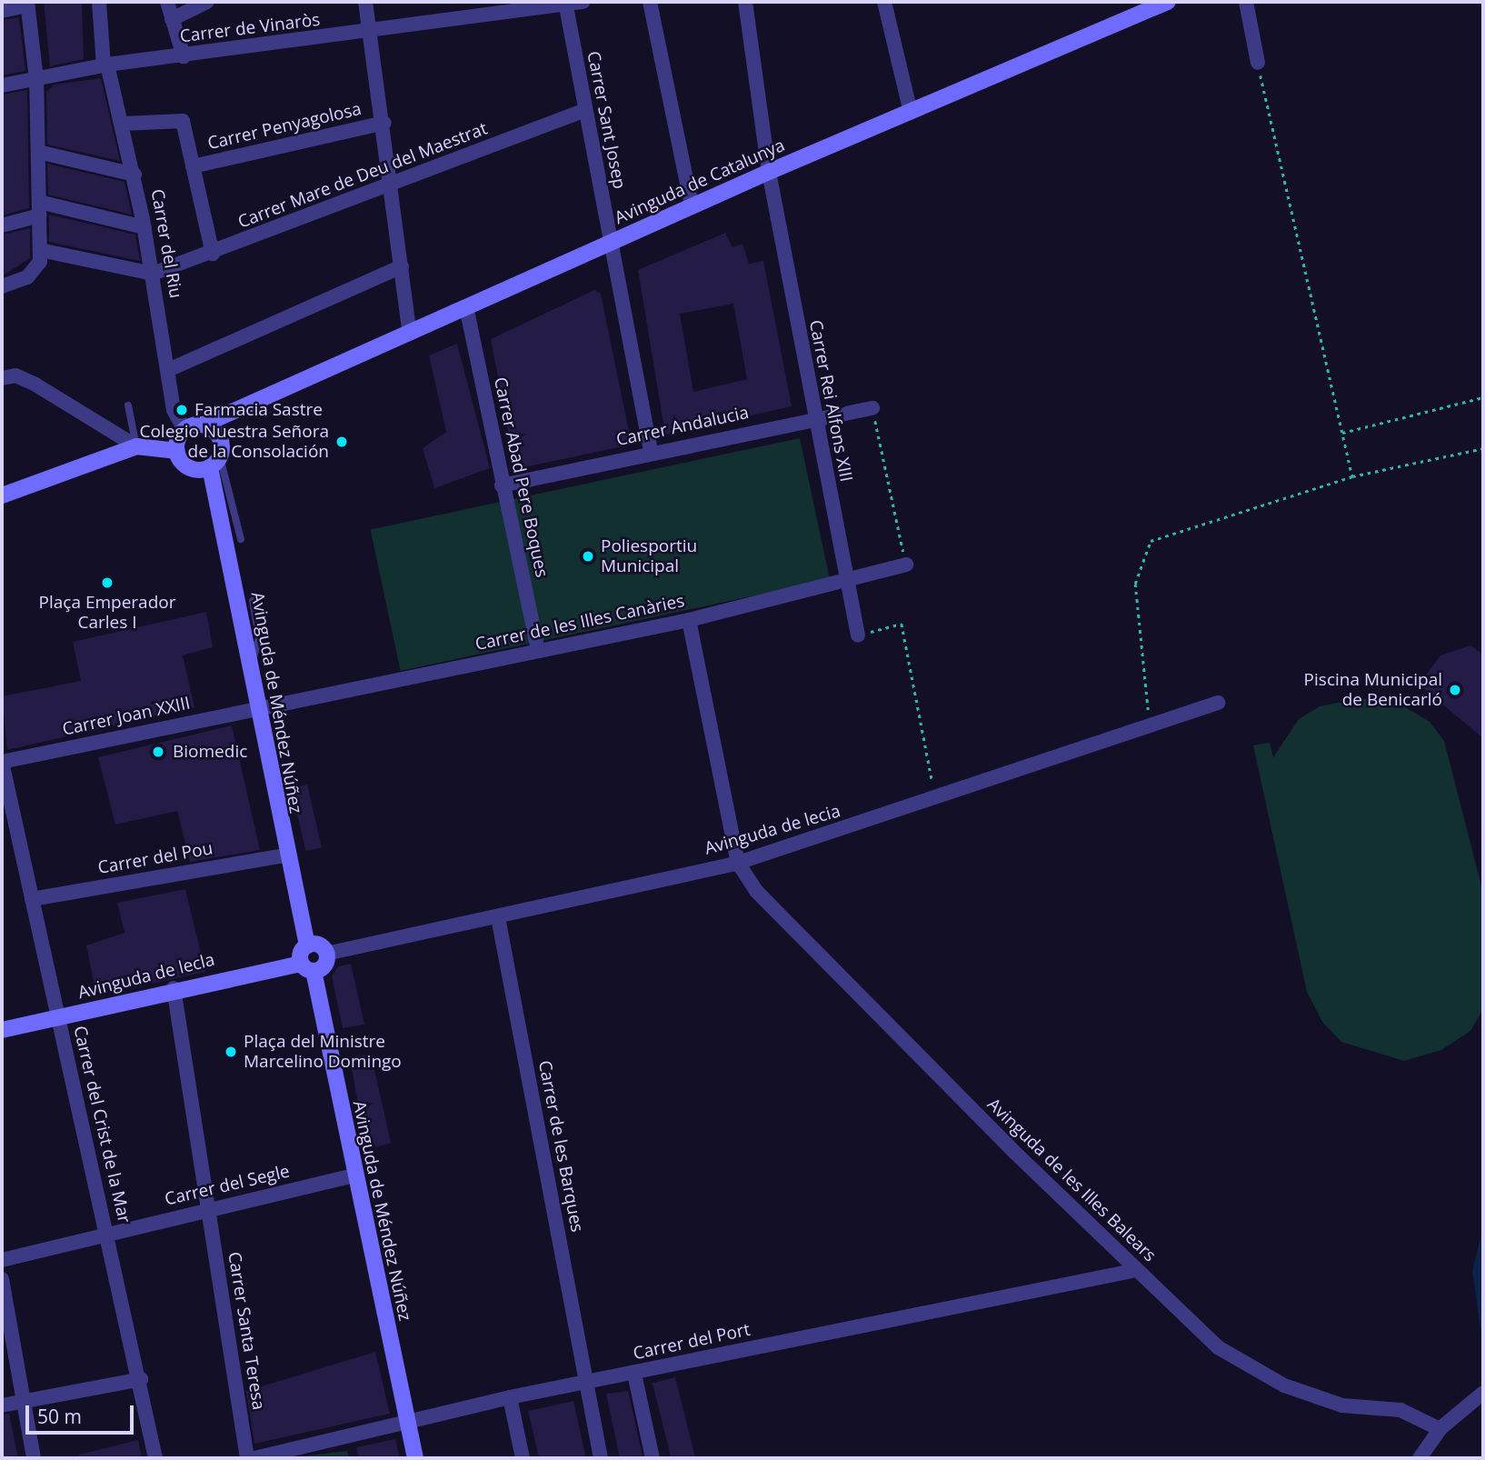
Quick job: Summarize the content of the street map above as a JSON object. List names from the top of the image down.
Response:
{
  "streets": {
    "street": [
      "Carrer de Vinaròs",
      "Carrer Sant Josep",
      "Carrer Penyagolosa",
      "Carrer Mare de Deu del Maestrat",
      "Avinguda de Catalunya",
      "Carrer del Riu",
      "Carrer Rei Alfons XIII",
      "Carrer Andalucia",
      "Carrer Abad Pere Boques",
      "Carrer de les Illes Canàries",
      "Avinguda de Méndez Núñez",
      "Carrer Joan XXIII",
      "Avinguda de lecia",
      "Carrer del Pou",
      "Avinguda de lecla",
      "Carrer del Crist de la Mar",
      "Carrer de les Barques",
      "Avinguda de les Illes Balears",
      "Carrer del Segle",
      "Carrer Santa Teresa",
      "Carrer del Port"
    ]
  },
  "crossings": [
    ["Carrer de Vinaròs", "Carrer Sant Josep"],
    ["Carrer de Vinaròs", "Carrer del Riu"],
    ["Carrer Sant Josep", "Carrer Mare de Deu del Maestrat"],
    ["Carrer Sant Josep", "Avinguda de Catalunya"],
    ["Carrer Sant Josep", "Carrer Andalucia"],
    ["Carrer Mare de Deu del Maestrat", "Carrer del Riu"],
    ["Avinguda de Catalunya", "Carrer del Riu"],
    ["Avinguda de Catalunya", "Carrer Rei Alfons XIII"],
    ["Avinguda de Catalunya", "Carrer Abad Pere Boques"],
    ["Avinguda de Catalunya", "Avinguda de Méndez Núñez"],
    ["Carrer del Riu", "Avinguda de Méndez Núñez"],
    ["Carrer Rei Alfons XIII", "Carrer Andalucia"],
    ["Carrer Rei Alfons XIII", "Carrer de les Illes Canàries"],
    ["Carrer Andalucia", "Carrer Abad Pere Boques"],
    ["Carrer Abad Pere Boques", "Carrer de les Illes Canàries"],
    ["Carrer de les Illes Canàries", "Avinguda de Méndez Núñez"],
    ["Carrer de les Illes Canàries", "Carrer Joan XXIII"],
    ["Avinguda de Méndez Núñez", "Carrer Joan XXIII"],
    ["Avinguda de Méndez Núñez", "Carrer del Pou"],
    ["Avinguda de Méndez Núñez", "Avinguda de lecla"],
    ["Avinguda de Méndez Núñez", "Carrer del Segle"],
    ["Avinguda de Méndez Núñez", "Carrer del Port"],
    ["Carrer Joan XXIII", "Carrer del Crist de la Mar"],
    ["Avinguda de lecia", "Carrer de les Barques"],
    ["Avinguda de lecia", "Avinguda de les Illes Balears"],
    ["Carrer del Pou", "Carrer del Crist de la Mar"],
    ["Avinguda de lecla", "Carrer del Crist de la Mar"],
    ["Carrer del Crist de la Mar", "Carrer del Segle"],
    ["Carrer de les Barques", "Carrer del Port"],
    ["Avinguda de les Illes Balears", "Carrer del Port"],
    ["Carrer del Segle", "Carrer Santa Teresa"]
  ],
  "places": [
    "Farmacia Sastre",
    "Colegio Nuestra Señora de la Consolación",
    "Poliesportiu Municipal",
    "Plaça Emperador Carles I",
    "Piscina Municipal de Benicarló",
    "Biomedic",
    "Plaça del Ministre Marcelino Domingo"
  ],
  "scale_bar": "50 m"
}
